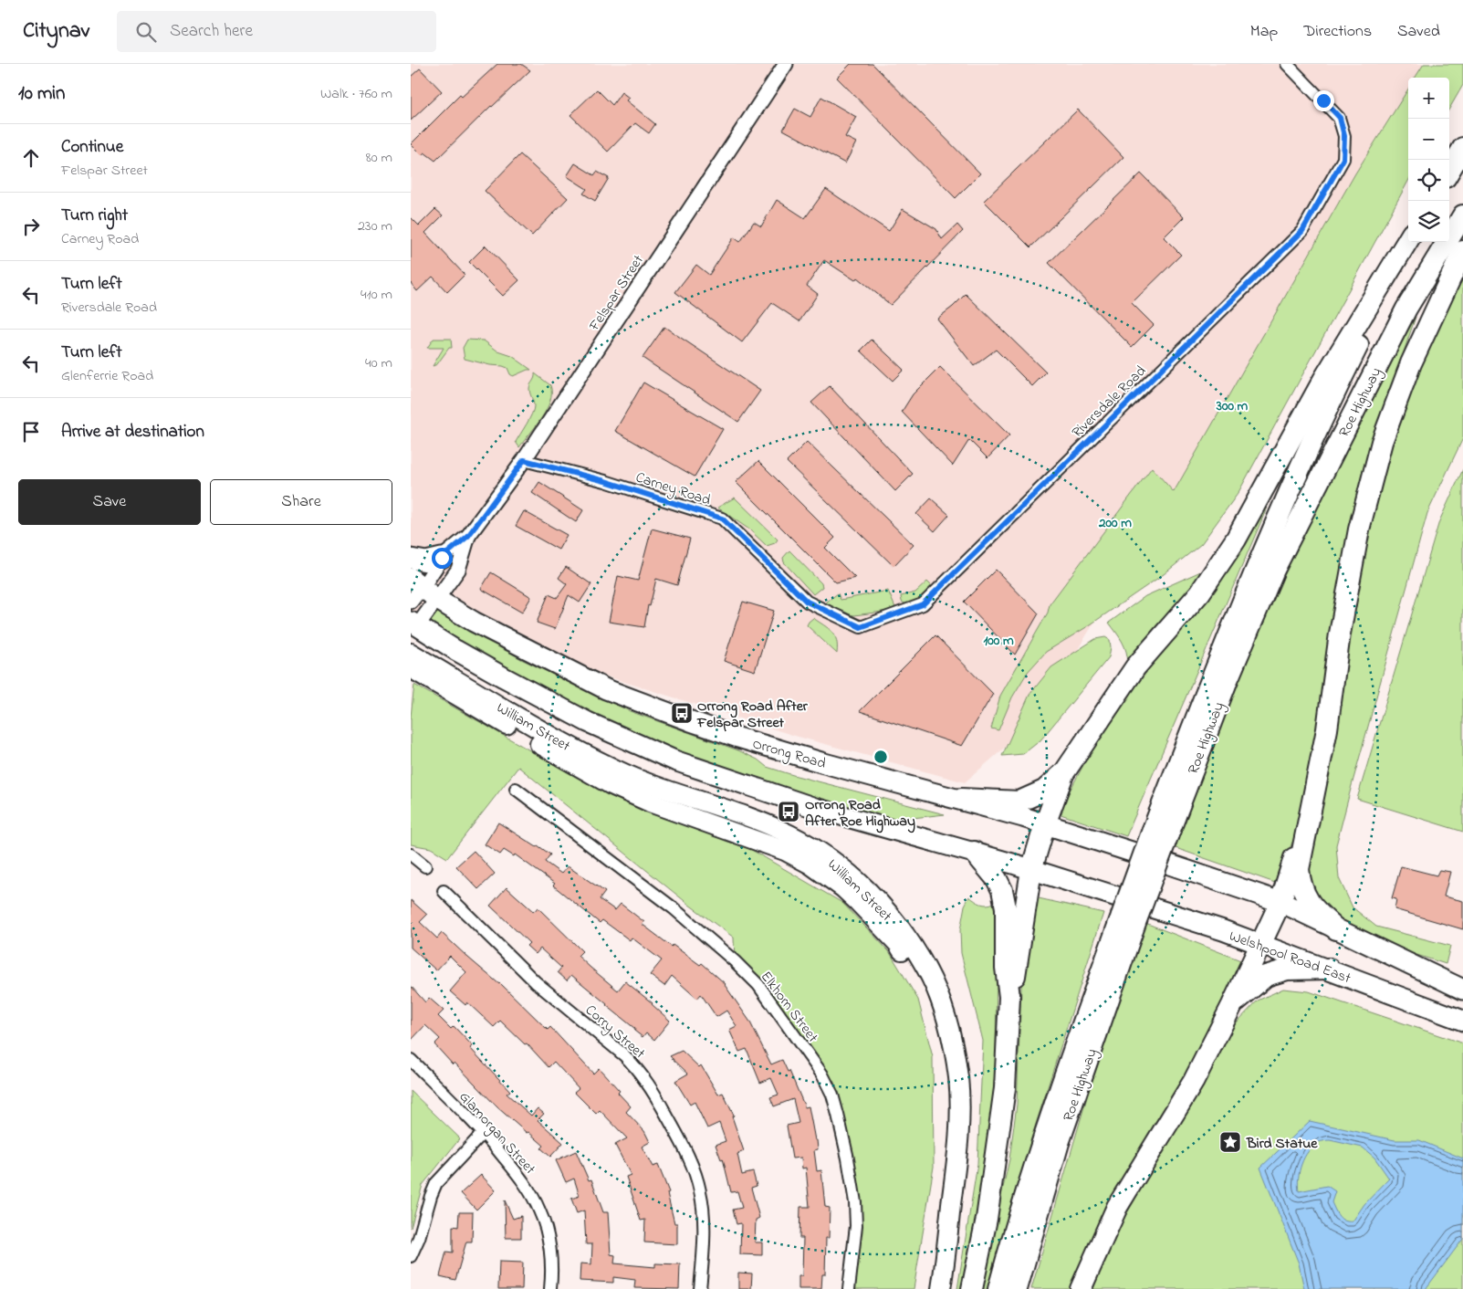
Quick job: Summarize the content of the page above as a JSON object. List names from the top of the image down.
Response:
{
  "streets": {
    "highway": ["Roe Highway", "Orrong Road", "Welshpool Road East"],
    "main road": ["William Street"],
    "street": [
      "Felspar Street",
      "Riversdale Road",
      "Carney Road",
      "Elkhorn Street",
      "Corry Street",
      "Glamorgan Street"
    ]
  },
  "crossings": [
    ["Felspar Street", "Carney Road"],
    ["Felspar Street", "Orrong Road"],
    ["Riversdale Road", "Carney Road"],
    ["Roe Highway", "Welshpool Road East"]
  ],
  "places": {
    "bus stop": ["Orrong Road After Felspar Street", "Orrong Road After Roe Highway"],
    "place": ["Bird Statue"]
  },
  "page": {
    "header": "Citynav",
    "search": "Search here",
    "nav": ["Map", "Directions", "Saved"],
    "heading": ["10 min", "Walk · 760 m"],
    "map_buttons": ["+", "−"],
    "list": [
      ["Continue", "Felspar Street", "80 m"],
      ["Turn right", "Carney Road", "230 m"],
      ["Turn left", "Riversdale Road", "410 m"],
      ["Turn left", "Glenferrie Road", "40 m"],
      "Arrive at destination"
    ],
    "buttons": ["Save", "Share"]
  },
  "rings": ["300 m", "200 m", "100 m"]
}
